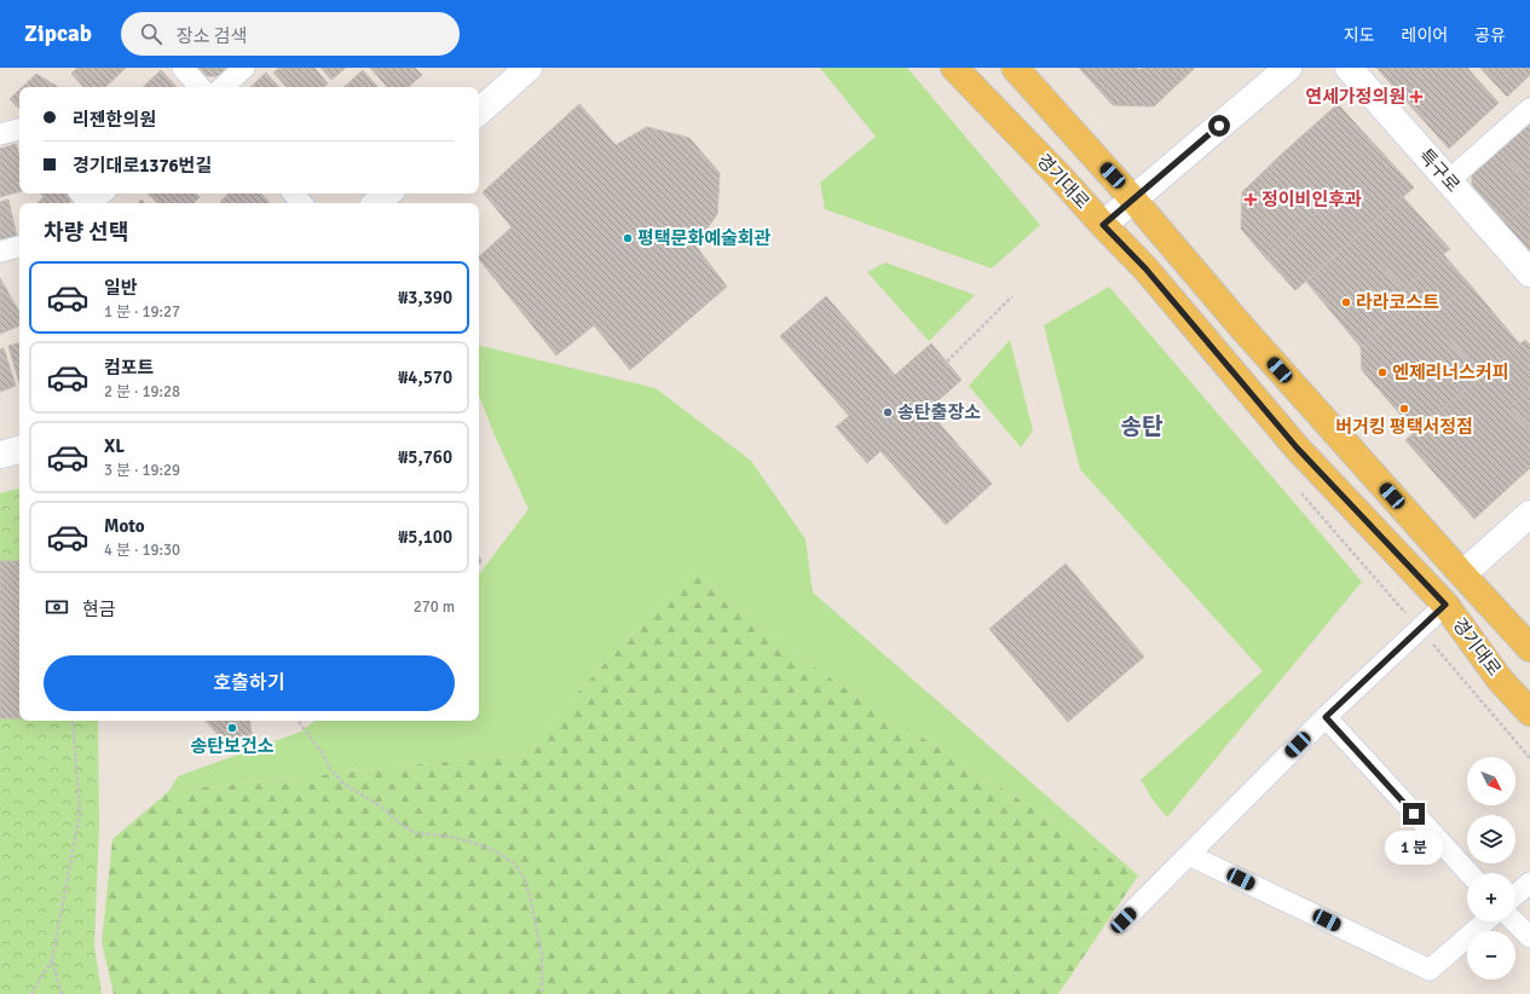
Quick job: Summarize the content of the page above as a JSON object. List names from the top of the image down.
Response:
{
  "streets": {
    "main road": ["경기대로"],
    "street": ["특구로"]
  },
  "districts": ["송탄"],
  "places": {
    "health": ["연세가정의원", "정이비인후과"],
    "other": [
      "평택문화예술회관",
      "라라코스트",
      "엔제리너스커피",
      "버거킹 평택서정점",
      "송탄출장소",
      "송탄보건소"
    ]
  },
  "north": "bottom right",
  "page": {
    "header": "Zipcab",
    "search": "장소 검색",
    "nav": ["지도", "레이어", "공유"],
    "banner": ["리젠한의원", "경기대로1376번길"],
    "heading": "차량 선택",
    "list": [
      {
        "name": "일반",
        "note": "1 분 · 19:27",
        "value": "₩3,390"
      },
      {
        "name": "컴포트",
        "note": "2 분 · 19:28",
        "value": "₩4,570"
      },
      {
        "name": "XL",
        "note": "3 분 · 19:29",
        "value": "₩5,760"
      },
      {
        "name": "Moto",
        "note": "4 분 · 19:30",
        "value": "₩5,100"
      }
    ],
    "pay": ["현금", "270 m"],
    "buttons": "호출하기",
    "map_buttons": ["+", "−"],
    "bubble": "1 분"
  }
}
